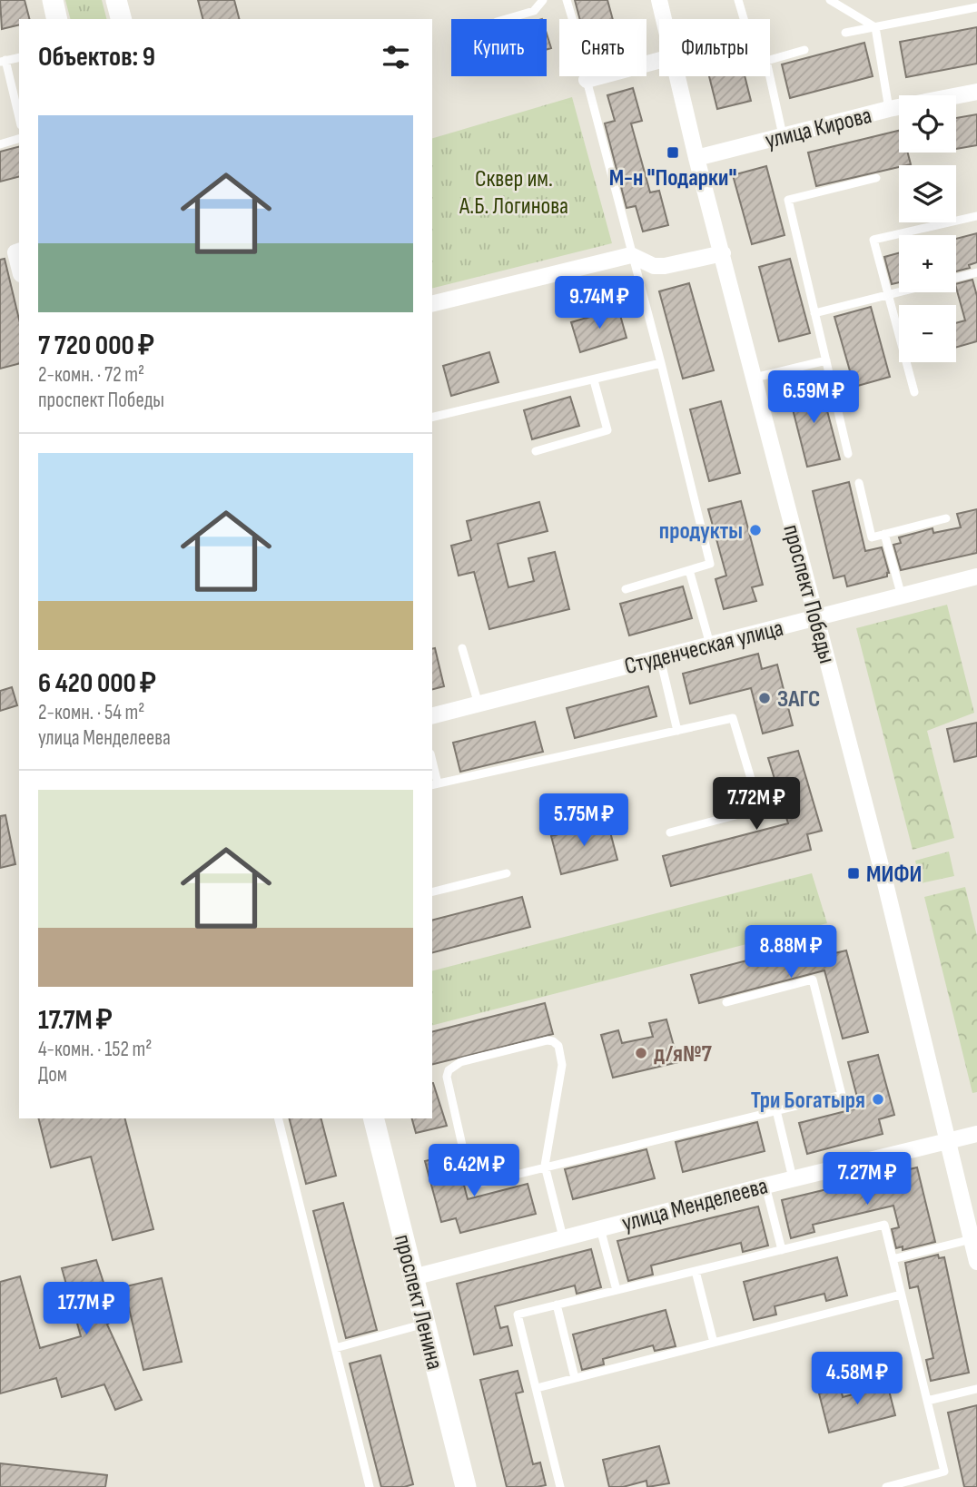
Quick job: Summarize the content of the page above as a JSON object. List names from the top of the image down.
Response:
{
  "streets": {
    "street": [
      "улица Кирова",
      "проспект Победы",
      "Студенческая улица",
      "улица Менделеева",
      "проспект Ленина"
    ]
  },
  "crossings": [
    ["улица Кирова", "проспект Победы"],
    ["проспект Победы", "Студенческая улица"],
    ["проспект Победы", "улица Менделеева"],
    ["улица Менделеева", "проспект Ленина"]
  ],
  "parks": ["Сквер им. А.Б. Логинова"],
  "places": {
    "transit": ["М-н \"Подарки\"", "МИФИ"],
    "other": [
      "продукты",
      "ЗАГС",
      "д/я№7",
      "Три Богатыря"
    ]
  },
  "page": {
    "chip": ["Купить", "Снять", "Фильтры"],
    "heading": "Объектов: 9",
    "map_buttons": ["+", "−"],
    "list": [
      {
        "name": "7 720 000 ₽",
        "note": "2-комн. · 72 m² · проспект Победы"
      },
      {
        "name": "6 420 000 ₽",
        "note": "2-комн. · 54 m² · улица Менделеева"
      },
      {
        "name": "17.7M ₽",
        "note": "4-комн. · 152 m² · Дом"
      }
    ],
    "price": [
      "9.74M ₽",
      "6.59M ₽",
      "7.72M ₽",
      "5.75M ₽",
      "8.88M ₽",
      "6.42M ₽",
      "7.27M ₽",
      "17.7M ₽",
      "4.58M ₽"
    ]
  }
}
